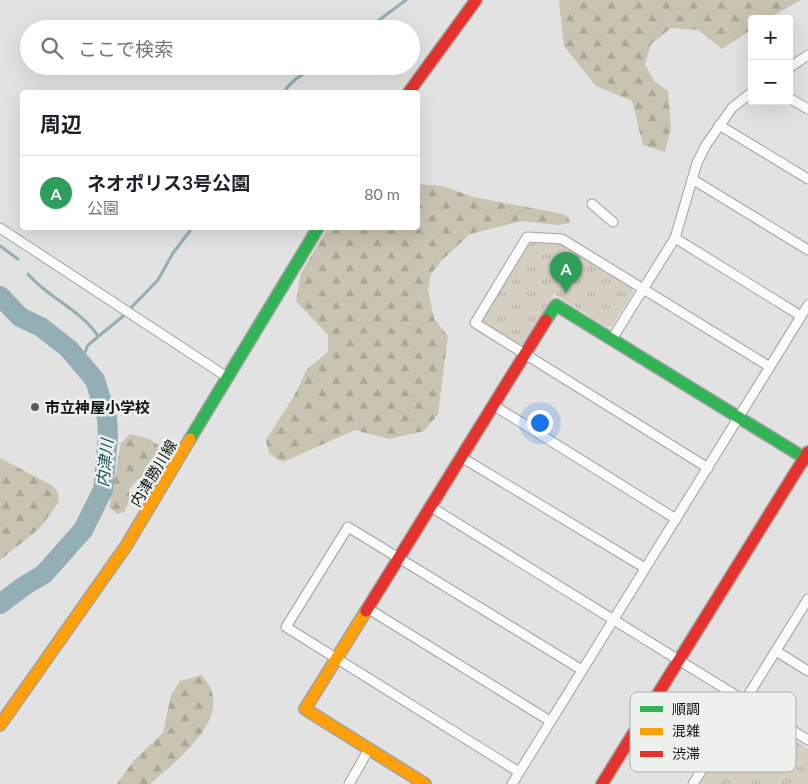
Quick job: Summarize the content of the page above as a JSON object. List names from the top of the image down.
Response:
{
  "streets": {
    "street": ["内津勝川線"]
  },
  "water": ["内津川"],
  "places": ["市立神屋小学校"],
  "legend": ["順調", "混雑", "渋滞"],
  "page": {
    "map_buttons": ["+", "−"],
    "search": "ここで検索",
    "heading": "周辺",
    "list": [
      {
        "mark": "A",
        "name": "ネオポリス3号公園",
        "note": "公園",
        "value": "80 m"
      }
    ],
    "pins": "A"
  }
}
